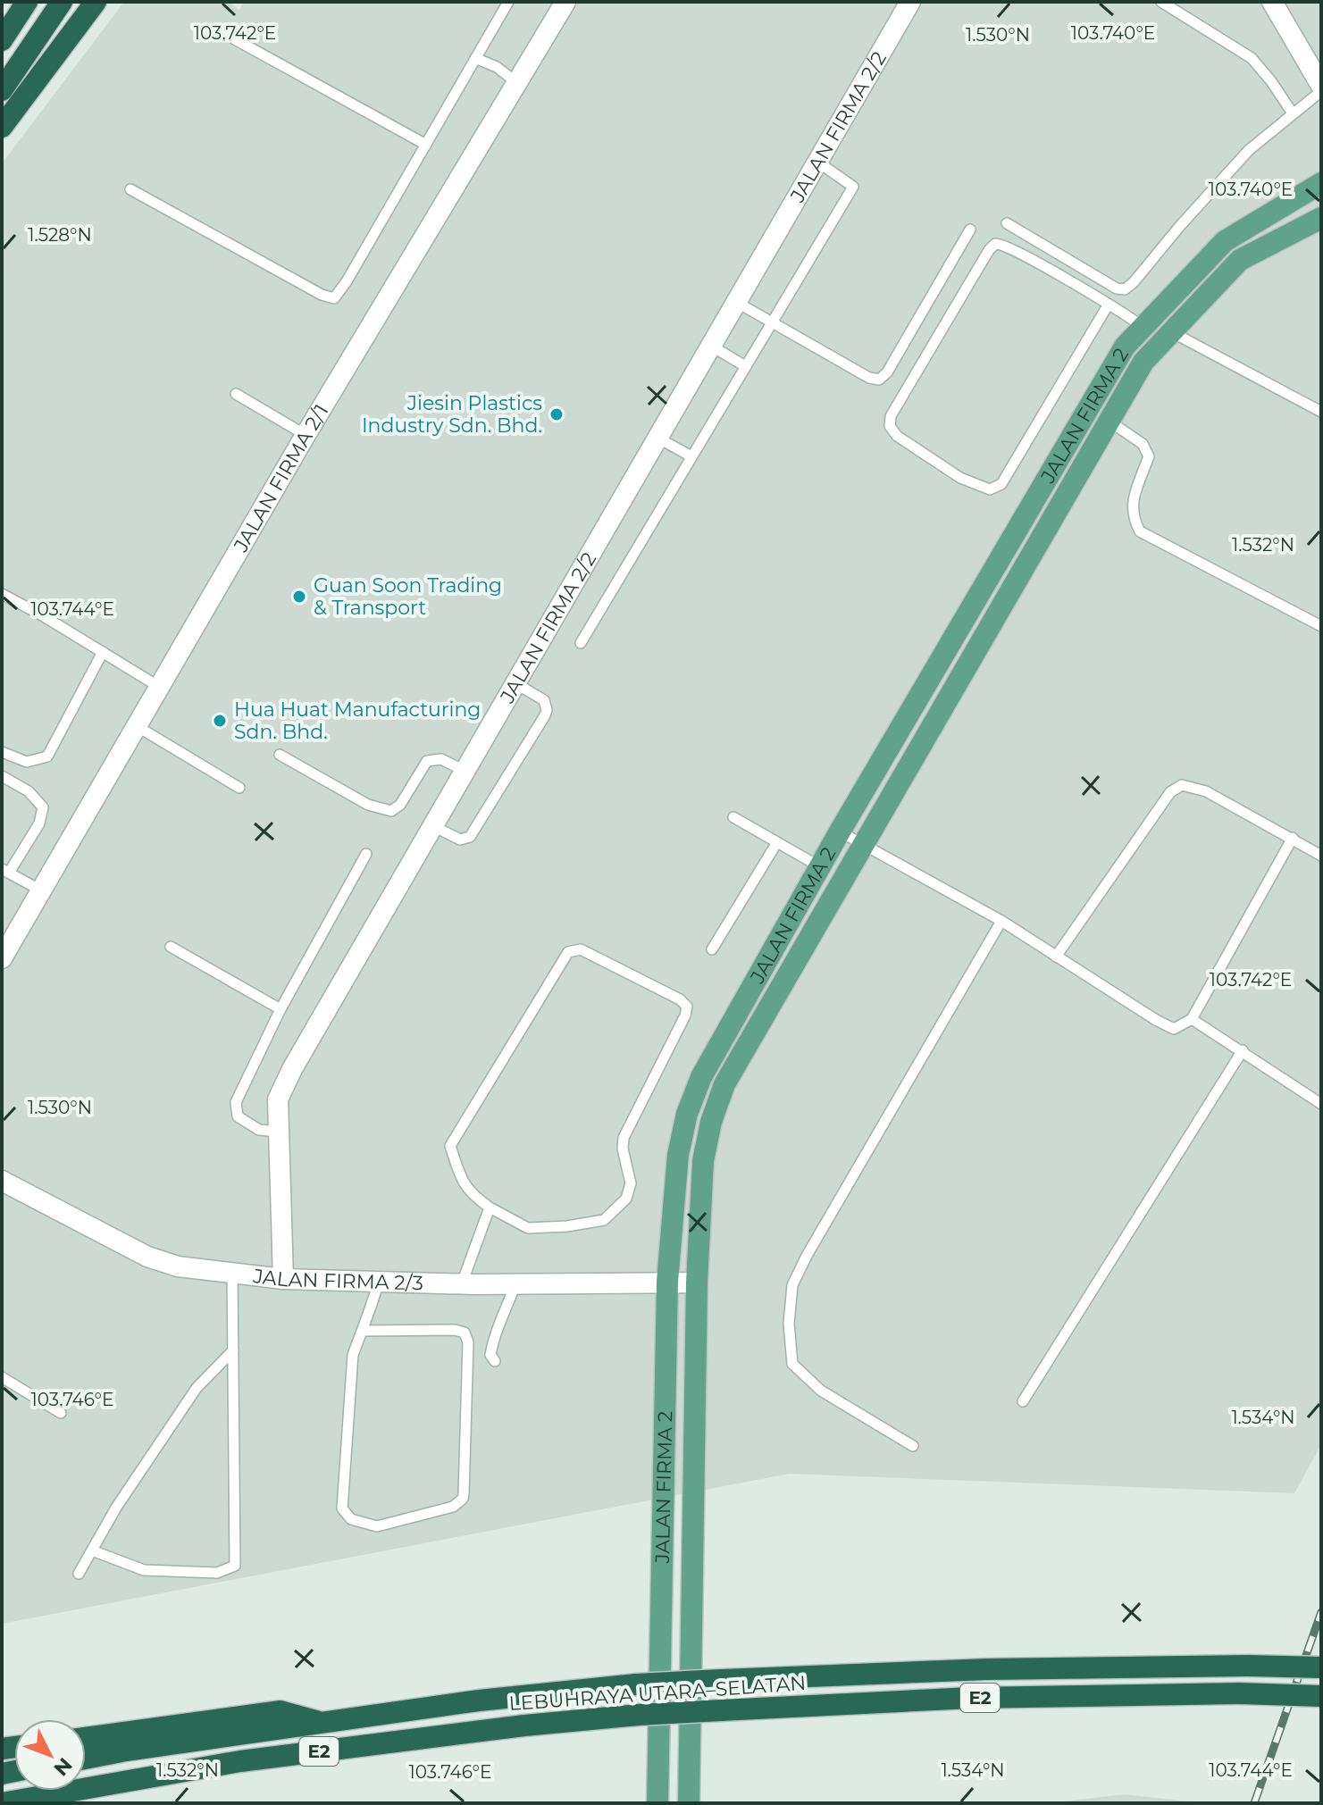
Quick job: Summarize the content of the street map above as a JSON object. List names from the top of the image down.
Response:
{
  "streets": {
    "highway": ["LEBUHRAYA UTARA–SELATAN", "E2"],
    "main road": ["JALAN FIRMA 2"],
    "street": ["JALAN FIRMA 2/2", "JALAN FIRMA 2/1", "JALAN FIRMA 2/3"]
  },
  "crossings": [
    ["JALAN FIRMA 2/2", "JALAN FIRMA 2/3"],
    ["JALAN FIRMA 2", "JALAN FIRMA 2/3"]
  ],
  "places": ["Jiesin Plastics Industry Sdn. Bhd.", "Guan Soon Trading & Transport", "Hua Huat Manufacturing Sdn. Bhd."],
  "north": "bottom right",
  "coordinates": [
    "103.742°E",
    "103.740°E",
    "1.530°N",
    "1.528°N",
    "1.532°N",
    "103.744°E",
    "103.746°E",
    "1.534°N"
  ]
}
